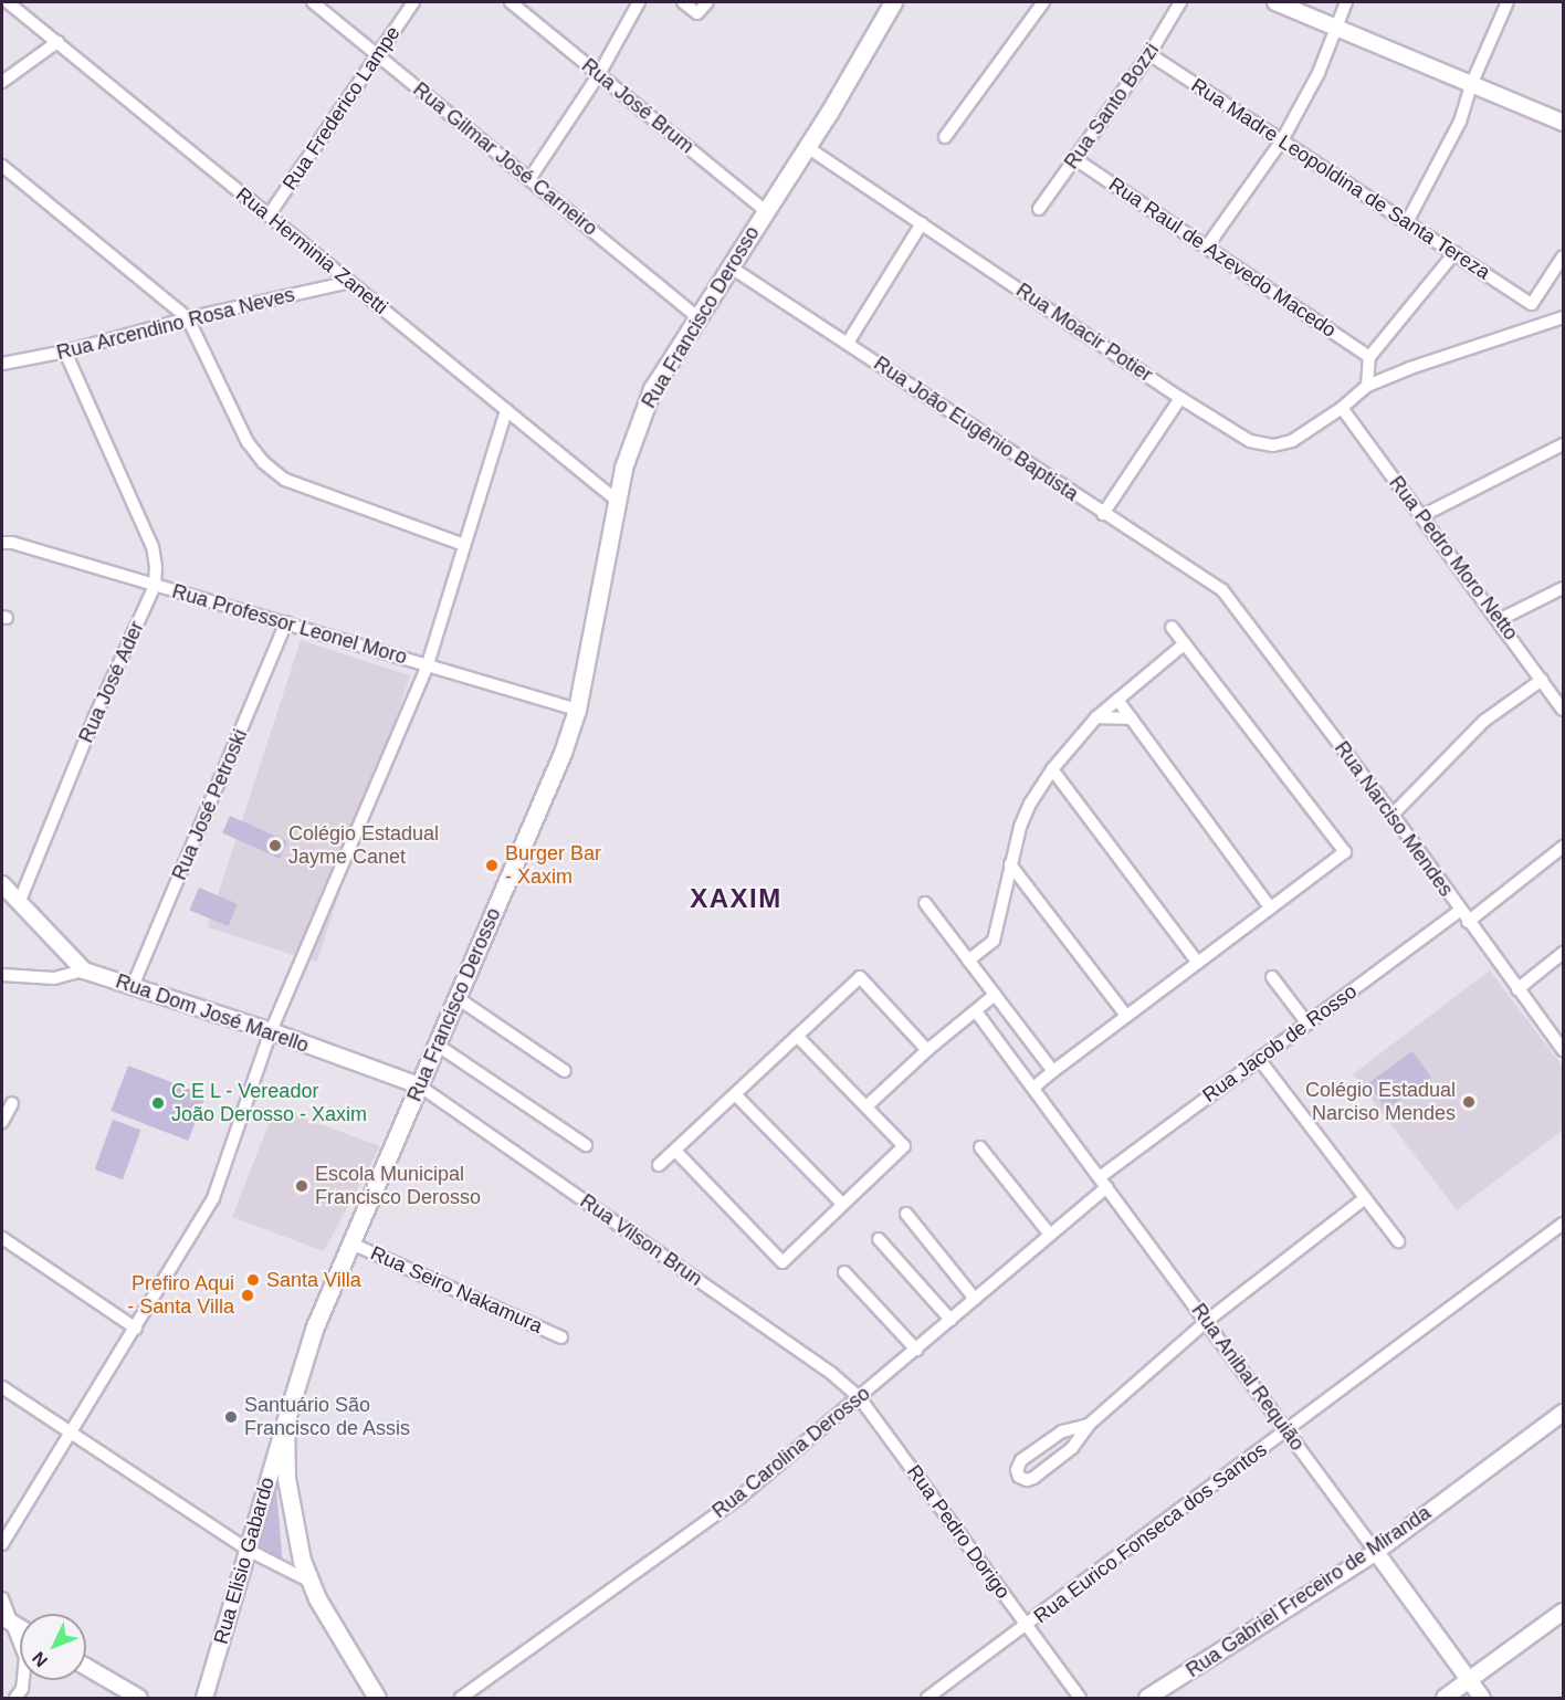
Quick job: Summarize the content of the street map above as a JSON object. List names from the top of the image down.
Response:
{
  "streets": {
    "main road": ["Rua Francisco Derosso"],
    "street": [
      "Rua José Brum",
      "Rua Santo Bozzi",
      "Rua Frederico Lampe",
      "Rua Gilmar José Carneiro",
      "Rua Madre Leopoldina de Santa Tereza",
      "Rua Herminia Zanetti",
      "Rua Raul de Azevedo Macedo",
      "Rua Arcendino Rosa Neves",
      "Rua Moacir Potier",
      "Rua João Eugênio Baptista",
      "Rua Pedro Moro Netto",
      "Rua Professor Leonel Moro",
      "Rua José Ader",
      "Rua José Petroski",
      "Rua Narciso Mendes",
      "Rua Dom José Marello",
      "Rua Jacob de Rosso",
      "Rua Vilson Brun",
      "Rua Seiro Nakamura",
      "Rua Anibal Requião",
      "Rua Carolina Derosso",
      "Rua Pedro Dorigo",
      "Rua Eurico Fonseca dos Santos",
      "Rua Elisio Gabardo",
      "Rua Gabriel Freceiro de Miranda"
    ]
  },
  "crossings": [
    ["Rua José Brum", "Rua Francisco Derosso"],
    ["Rua Santo Bozzi", "Rua Madre Leopoldina de Santa Tereza"],
    ["Rua Santo Bozzi", "Rua Raul de Azevedo Macedo"],
    ["Rua Frederico Lampe", "Rua Gilmar José Carneiro"],
    ["Rua Frederico Lampe", "Rua Herminia Zanetti"],
    ["Rua Gilmar José Carneiro", "Rua Francisco Derosso"],
    ["Rua Herminia Zanetti", "Rua Francisco Derosso"],
    ["Rua Herminia Zanetti", "Rua Arcendino Rosa Neves"],
    ["Rua Francisco Derosso", "Rua Moacir Potier"],
    ["Rua Francisco Derosso", "Rua João Eugênio Baptista"],
    ["Rua Francisco Derosso", "Rua Professor Leonel Moro"],
    ["Rua Francisco Derosso", "Rua Dom José Marello"],
    ["Rua Francisco Derosso", "Rua Vilson Brun"],
    ["Rua Francisco Derosso", "Rua Seiro Nakamura"],
    ["Rua Francisco Derosso", "Rua Elisio Gabardo"],
    ["Rua Arcendino Rosa Neves", "Rua José Ader"],
    ["Rua Moacir Potier", "Rua Pedro Moro Netto"],
    ["Rua João Eugênio Baptista", "Rua Narciso Mendes"],
    ["Rua Professor Leonel Moro", "Rua José Ader"],
    ["Rua Professor Leonel Moro", "Rua José Petroski"],
    ["Rua José Petroski", "Rua Dom José Marello"],
    ["Rua Narciso Mendes", "Rua Jacob de Rosso"],
    ["Rua Dom José Marello", "Rua Vilson Brun"],
    ["Rua Jacob de Rosso", "Rua Anibal Requião"],
    ["Rua Jacob de Rosso", "Rua Carolina Derosso"],
    ["Rua Vilson Brun", "Rua Carolina Derosso"],
    ["Rua Vilson Brun", "Rua Pedro Dorigo"],
    ["Rua Anibal Requião", "Rua Carolina Derosso"],
    ["Rua Anibal Requião", "Rua Eurico Fonseca dos Santos"],
    ["Rua Anibal Requião", "Rua Gabriel Freceiro de Miranda"],
    ["Rua Carolina Derosso", "Rua Pedro Dorigo"],
    ["Rua Pedro Dorigo", "Rua Eurico Fonseca dos Santos"]
  ],
  "districts": ["XAXIM"],
  "places": [
    "Colégio Estadual Jayme Canet",
    "Burger Bar - Xaxim",
    "Colégio Estadual Narciso Mendes",
    "C E L - Vereador João Derosso - Xaxim",
    "Escola Municipal Francisco Derosso",
    "Santa Villa",
    "Prefiro Aqui - Santa Villa",
    "Santuário São Francisco de Assis"
  ],
  "north": "bottom left"
}
